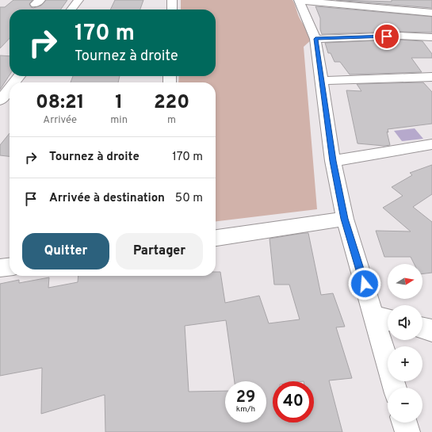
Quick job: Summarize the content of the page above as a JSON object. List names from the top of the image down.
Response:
{
  "north": "right",
  "page": {
    "turn": ["170 m", "Tournez à droite"],
    "eta": [
      "08:21",
      "Arrivée",
      "1",
      "min",
      "220",
      "m"
    ],
    "list": [
      {
        "name": "Tournez à droite",
        "value": "170 m"
      },
      {
        "name": "Arrivée à destination",
        "value": "50 m"
      }
    ],
    "buttons": ["Quitter", "Partager"],
    "map_buttons": ["+", "−"],
    "speed": "29 km/h",
    "limit": "40"
  }
}
